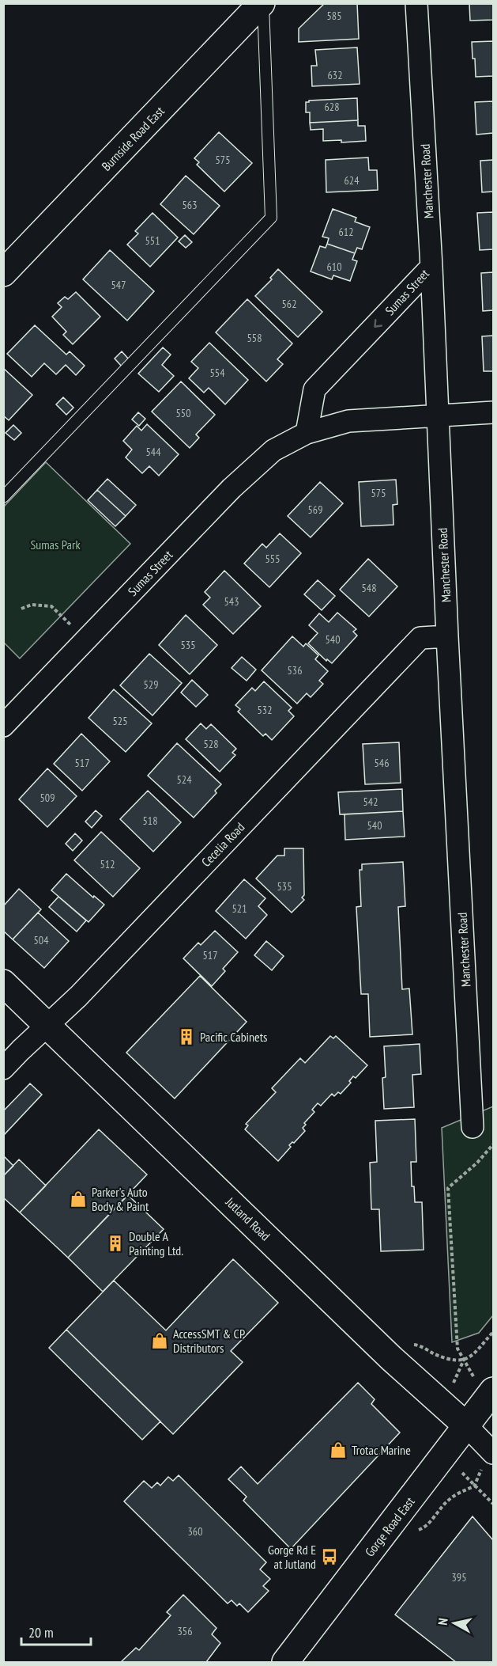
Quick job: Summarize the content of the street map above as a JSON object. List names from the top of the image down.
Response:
{
  "streets": {
    "main road": ["Burnside Road East", "Jutland Road", "Gorge Road East"],
    "street": ["Manchester Road", "Sumas Street", "Cecelia Road"]
  },
  "crossings": [
    ["Manchester Road", "Sumas Street"],
    ["Manchester Road", "Cecelia Road"],
    ["Cecelia Road", "Jutland Road"],
    ["Jutland Road", "Gorge Road East"]
  ],
  "parks": ["Sumas Park"],
  "places": {
    "building": ["Pacific Cabinets", "Double A Painting Ltd."],
    "shop": ["Parker's Auto Body & Paint", "AccessSMT & CP Distributors", "Trotac Marine"],
    "bus stop": ["Gorge Rd E at Jutland"]
  },
  "house_numbers": [
    "585",
    "632",
    "628",
    "575",
    "624",
    "563",
    "612",
    "551",
    "610",
    "547",
    "562",
    "558",
    "554",
    "550",
    "544",
    "575",
    "569",
    "555",
    "548",
    "543",
    "540",
    "535",
    "536",
    "529",
    "532",
    "525",
    "528",
    "517",
    "546",
    "524",
    "509",
    "542",
    "518",
    "540",
    "512",
    "535",
    "521",
    "504",
    "517",
    "360",
    "395",
    "356"
  ],
  "scale_bar": "20 m",
  "north": "left"
}
